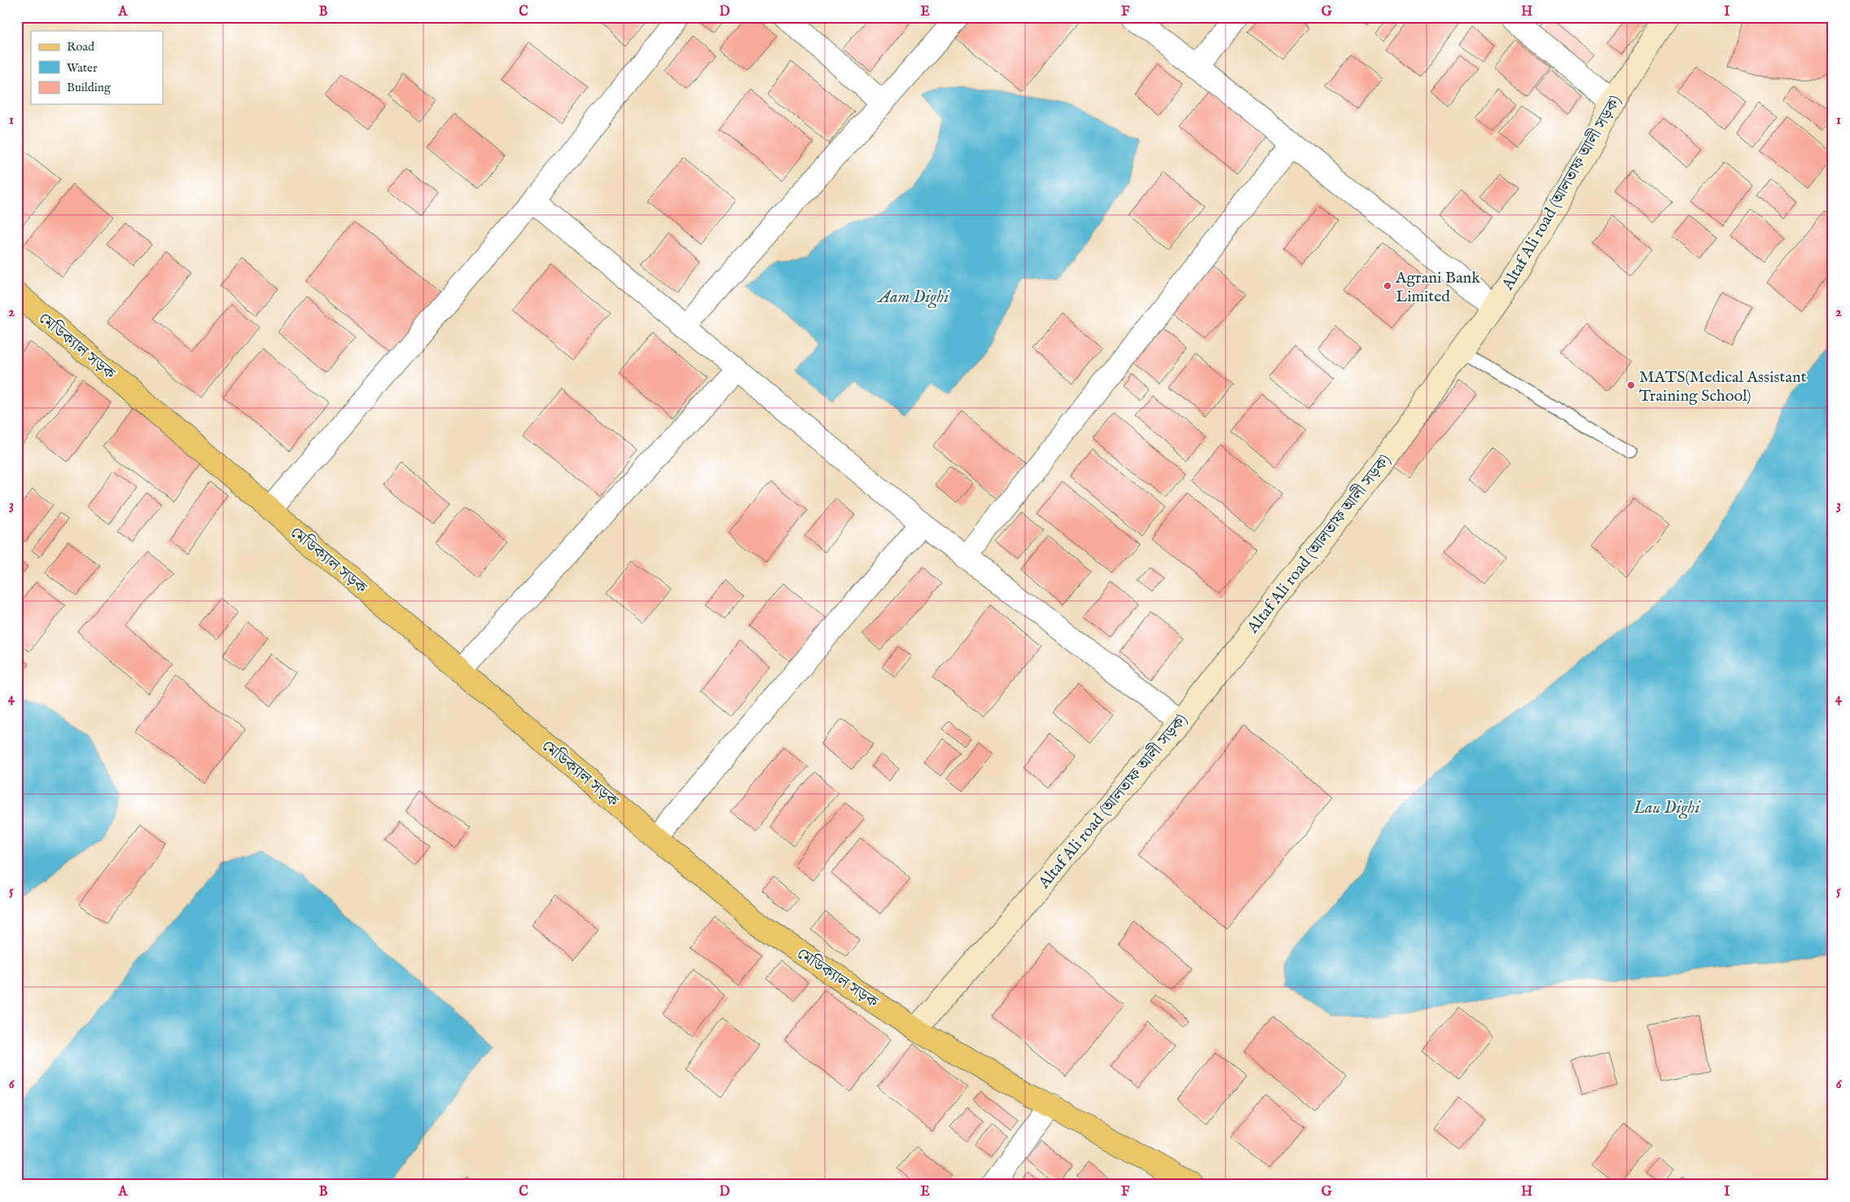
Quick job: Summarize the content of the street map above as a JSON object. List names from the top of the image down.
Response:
{
  "streets": {
    "main road": ["Altaf Ali road (আলতাফ আলী সড়ক)", "মেডিক্যাল সড়ক"]
  },
  "crossings": [
    ["Altaf Ali road (আলতাফ আলী সড়ক)", "মেডিক্যাল সড়ক"]
  ],
  "water": ["Aam Dighi", "Lau Dighi"],
  "places": ["Agrani Bank Limited", "MATS(Medical Assistant Training School)"],
  "legend": ["Road", "Water", "Building"],
  "grid": {
    "columns": [
      "A",
      "B",
      "C",
      "D",
      "E",
      "F",
      "G",
      "H",
      "I"
    ],
    "rows": [
      "1",
      "2",
      "3",
      "4",
      "5",
      "6"
    ]
  }
}
